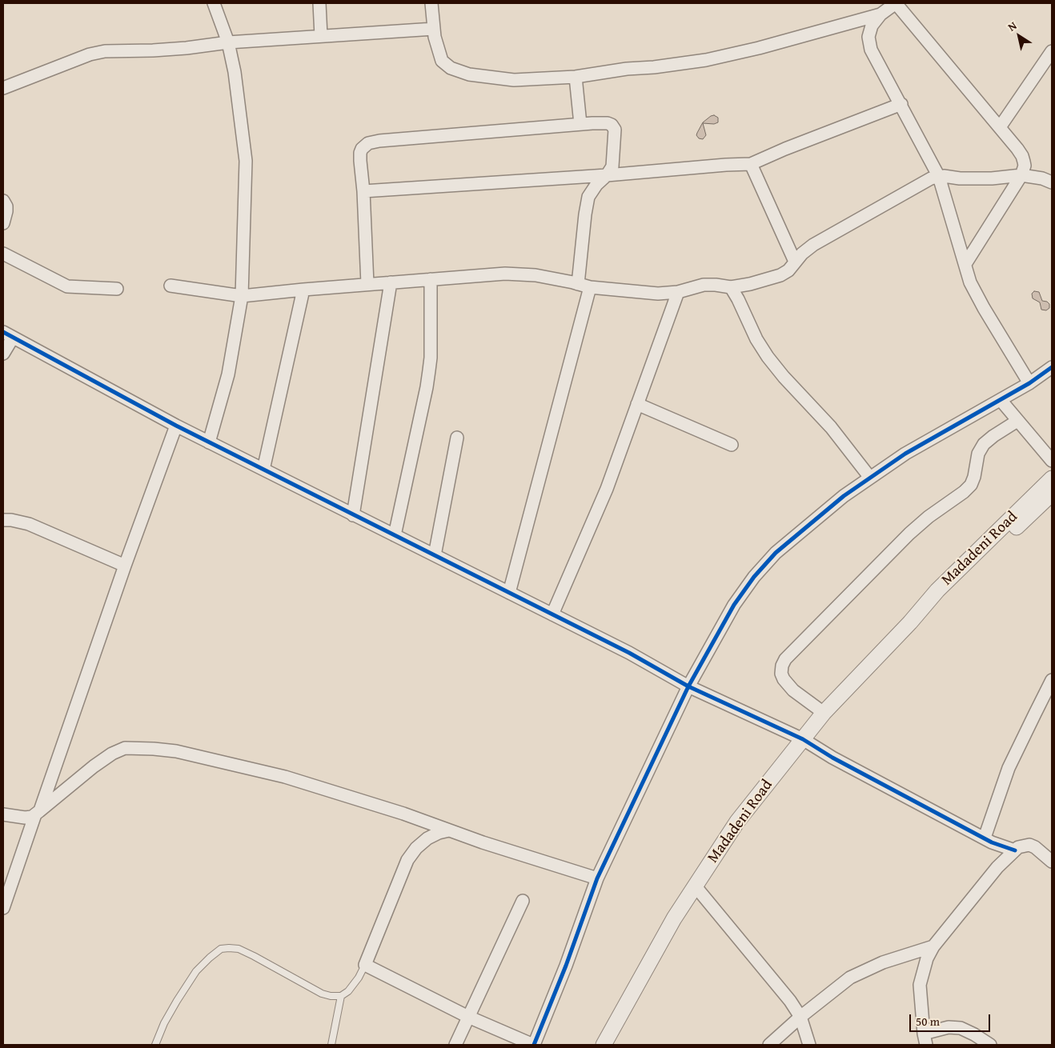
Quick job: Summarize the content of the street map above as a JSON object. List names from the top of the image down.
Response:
{
  "streets": {
    "street": ["Madadeni Road"]
  },
  "scale_bar": "50 m",
  "north": "top left"
}
